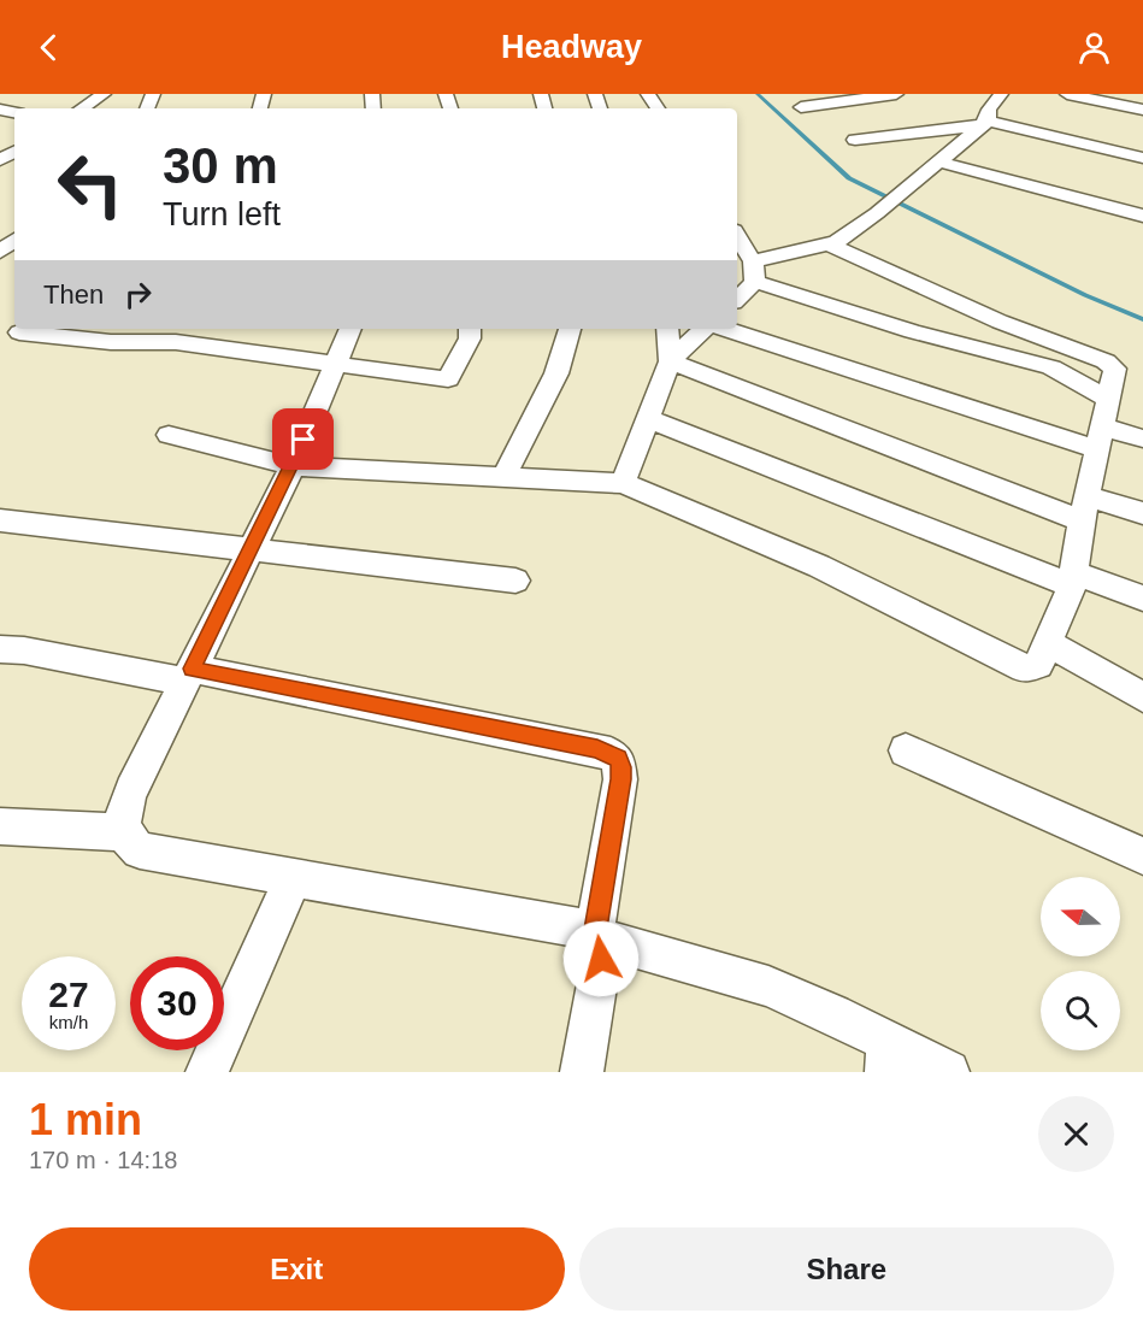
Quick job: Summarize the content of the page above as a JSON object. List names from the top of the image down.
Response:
{
  "north": "left",
  "page": {
    "header": "Headway",
    "turn": ["30 m", "Turn left"],
    "then": "Then",
    "speed": "27 km/h",
    "limit": "30",
    "heading": ["1 min", "170 m · 14:18"],
    "buttons": ["Exit", "Share"]
  }
}
